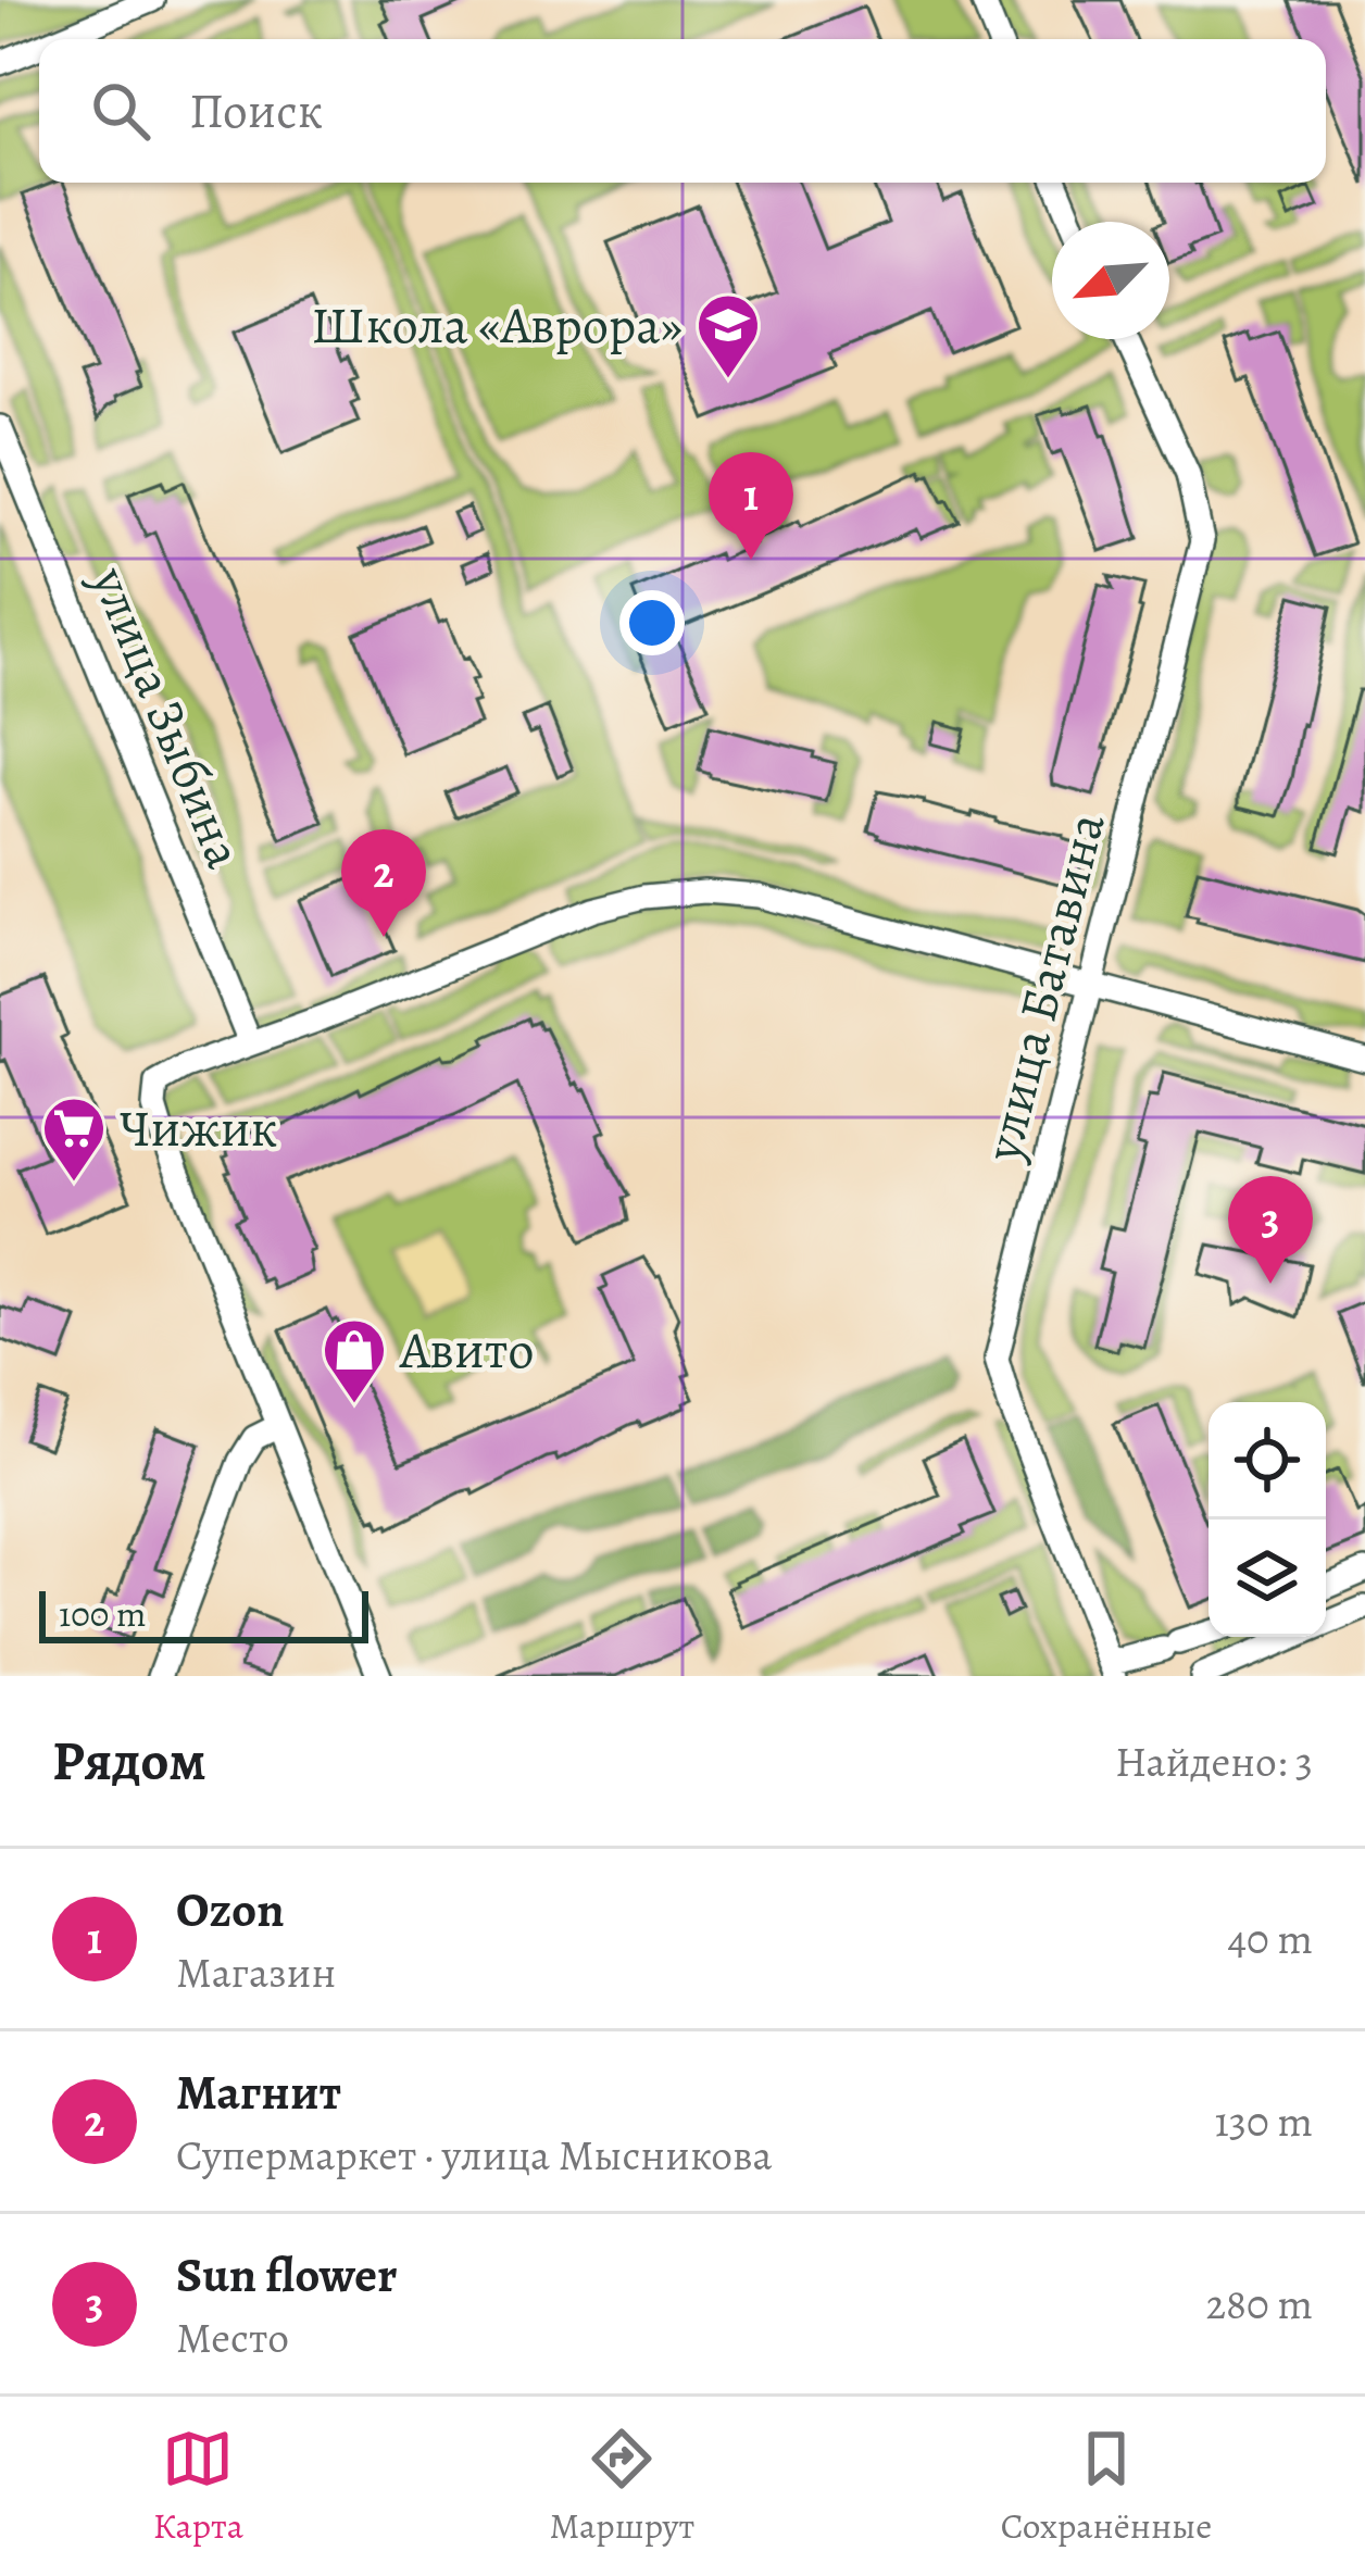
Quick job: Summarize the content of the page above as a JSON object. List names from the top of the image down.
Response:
{
  "streets": {
    "street": ["улица Зыбина", "улица Батавина"]
  },
  "places": {
    "school or university": ["Школа «Аврора»"],
    "supermarket": ["Чижик"],
    "shop": ["Авито"]
  },
  "scale_bar": "100 m",
  "north": "bottom left",
  "page": {
    "search": "Поиск",
    "pins": ["1", "2", "3"],
    "scale": "100 m",
    "heading": ["Рядом", "Найдено: 3"],
    "list": [
      {
        "mark": "1",
        "name": "Ozon",
        "note": "Магазин",
        "value": "40 m"
      },
      {
        "mark": "2",
        "name": "Магнит",
        "note": "Супермаркет · улица Мысникова",
        "value": "130 m"
      },
      {
        "mark": "3",
        "name": "Sun flower",
        "note": "Место",
        "value": "280 m"
      }
    ],
    "nav": ["Карта", "Маршрут", "Сохранённые"]
  }
}
